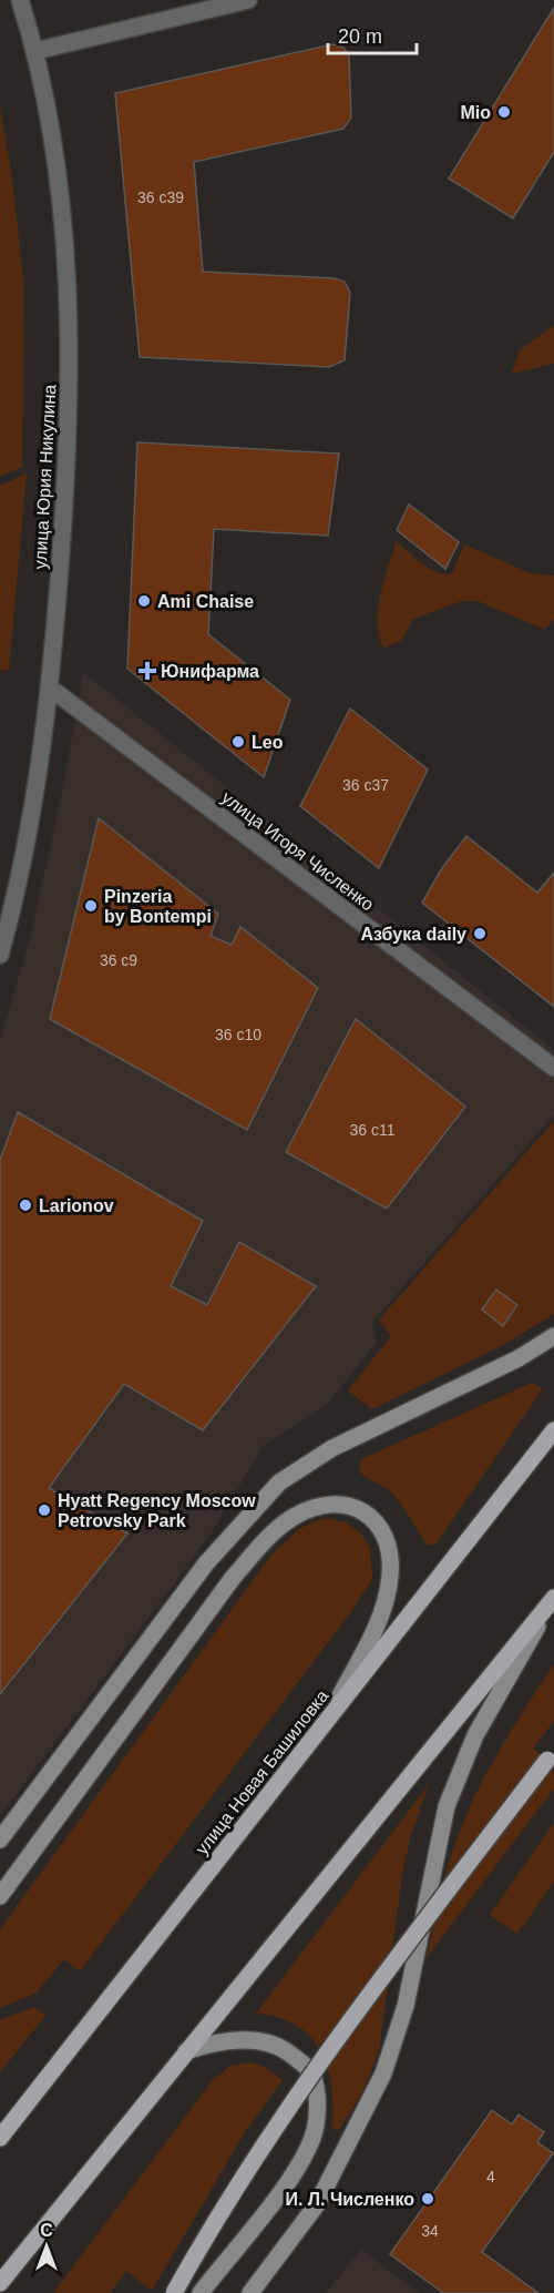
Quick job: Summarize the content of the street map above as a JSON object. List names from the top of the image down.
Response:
{
  "streets": {
    "main road": ["улица Новая Башиловка"],
    "street": ["улица Юрия Никулина", "улица Игоря Численко"]
  },
  "crossings": [
    ["улица Юрия Никулина", "улица Игоря Численко"]
  ],
  "places": {
    "other": [
      "Mio",
      "Ami Chaise",
      "Leo",
      "Pinzeria by Bontempi",
      "Азбука daily",
      "Larionov",
      "Hyatt Regency Moscow Petrovsky Park",
      "И. Л. Численко"
    ],
    "health": ["Юнифарма"]
  },
  "house_numbers": [
    "36 с39",
    "36 с37",
    "36 с9",
    "36 с10",
    "36 с11",
    "4",
    "34"
  ],
  "scale_bar": "20 m",
  "north": "top"
}
